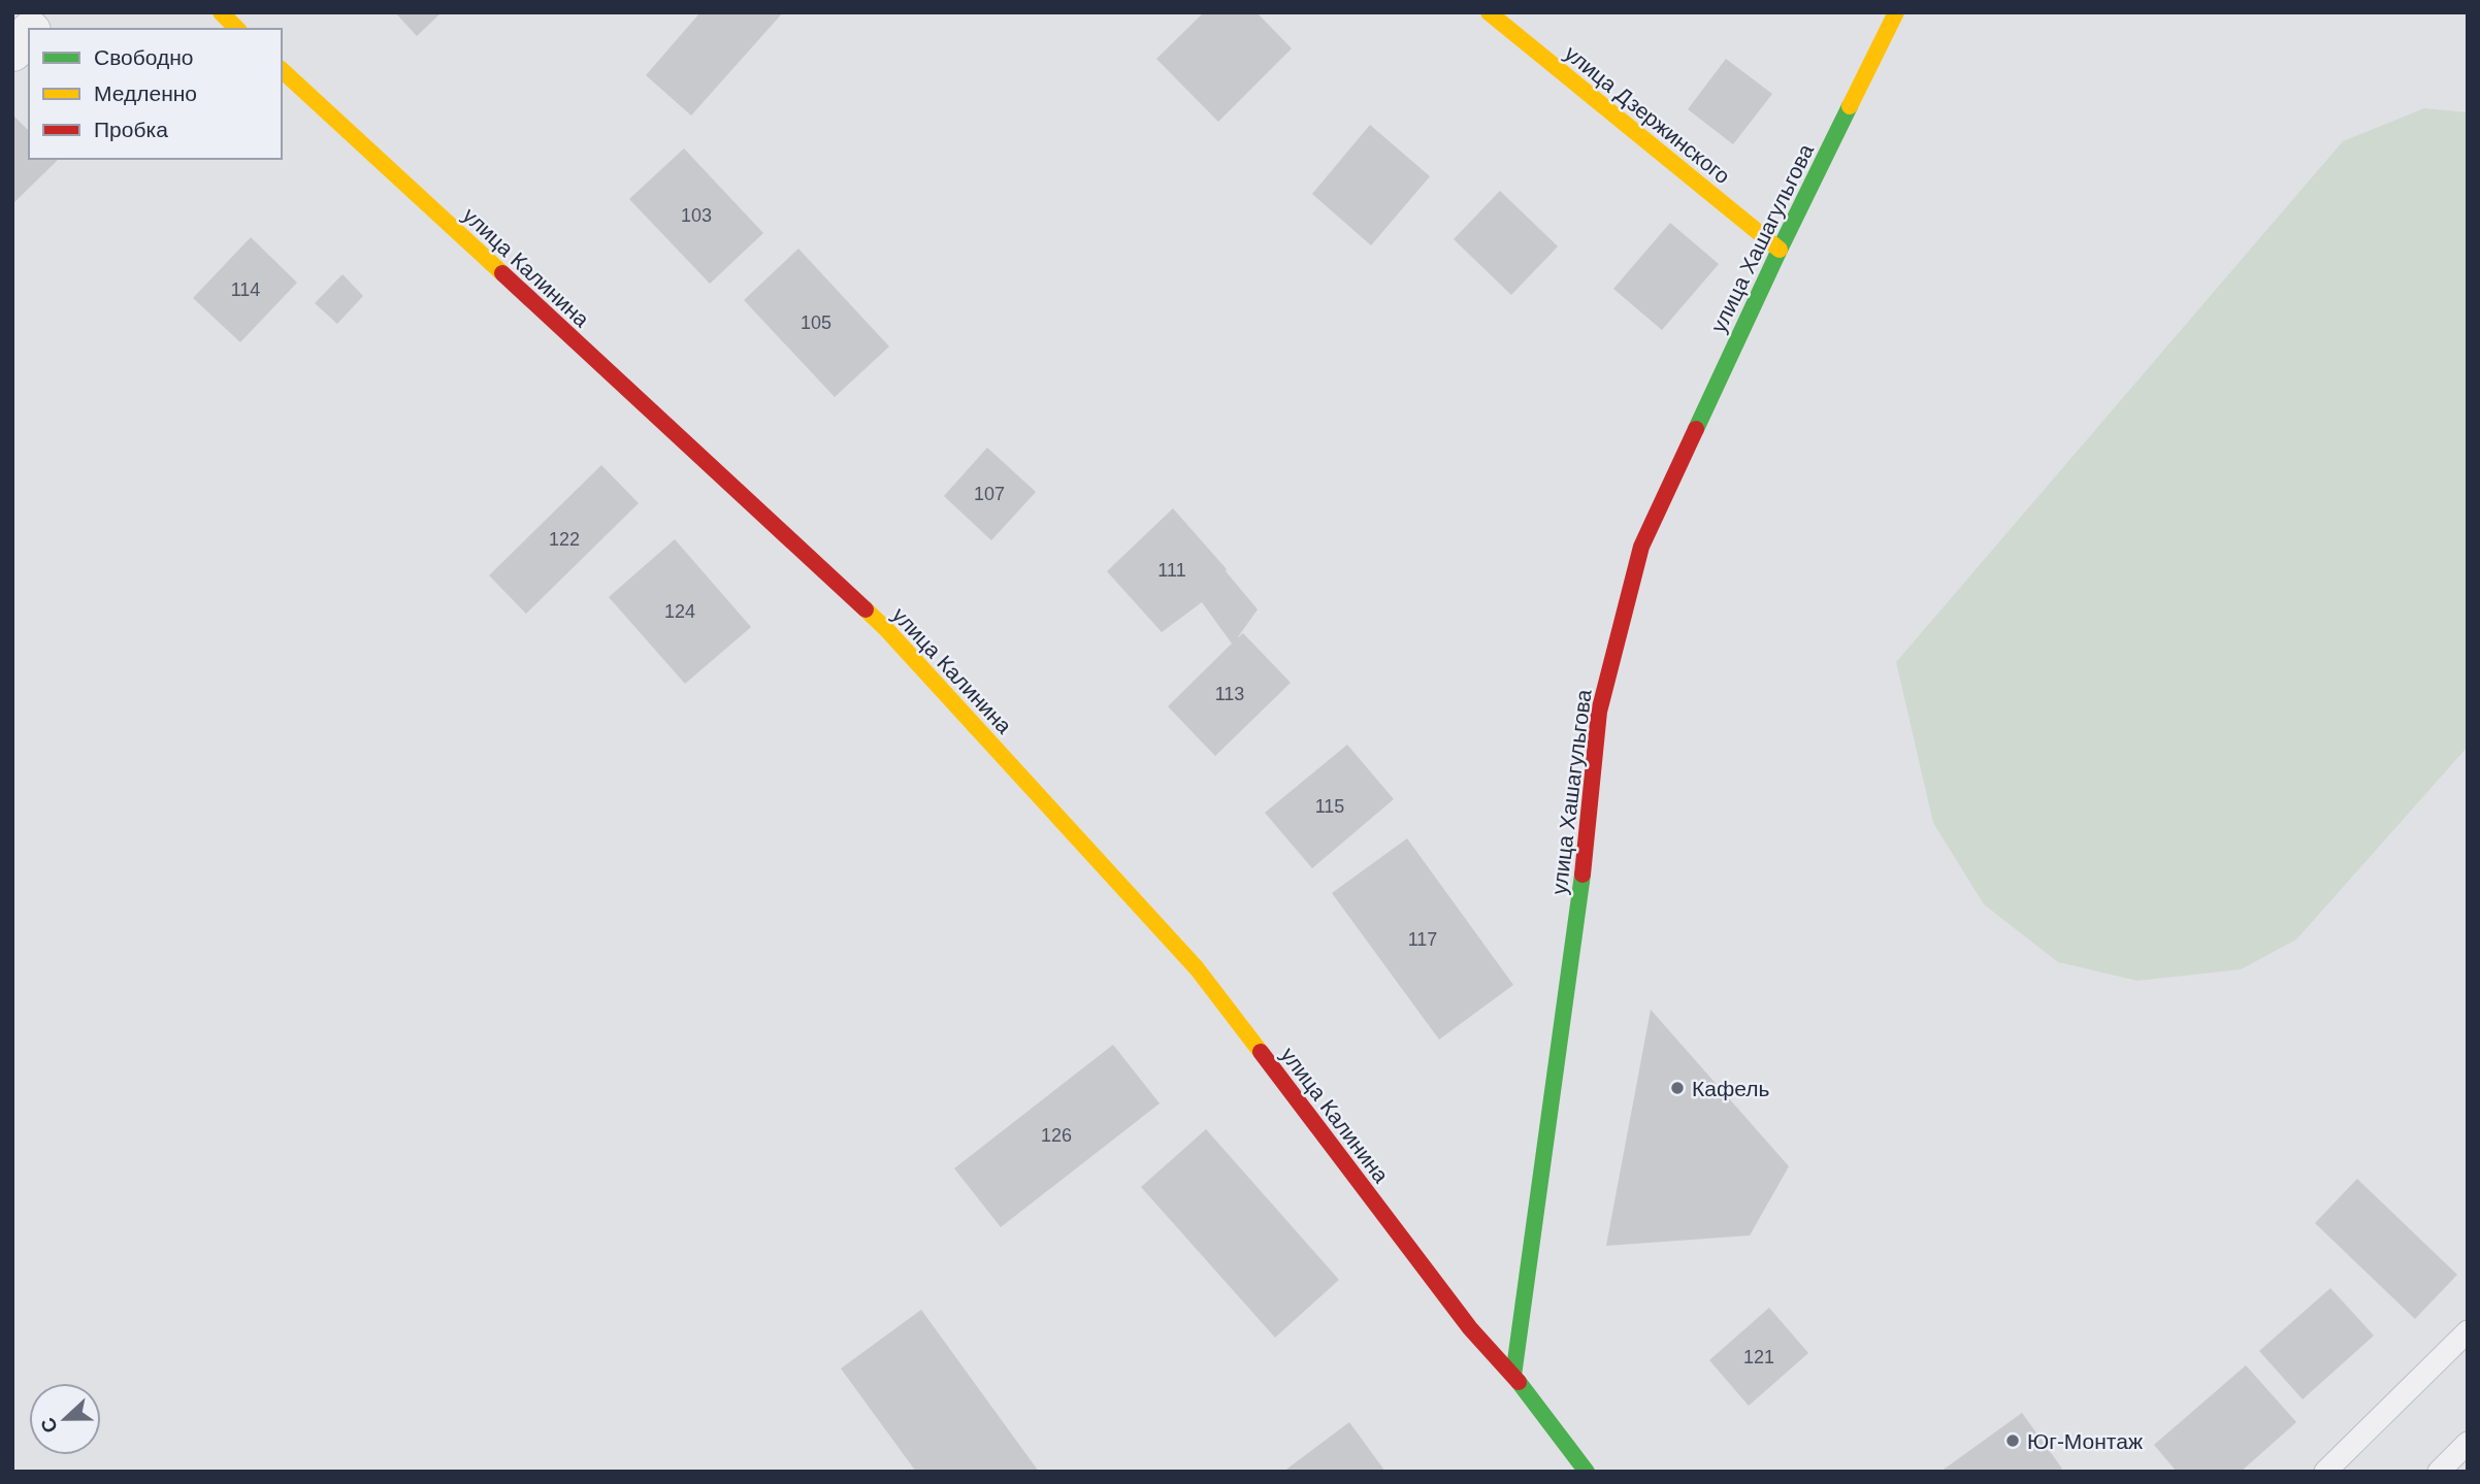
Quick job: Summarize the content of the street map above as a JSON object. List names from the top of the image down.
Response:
{
  "streets": {
    "street": ["улица Дзержинского", "улица Хашагульгова", "улица Калинина"]
  },
  "crossings": [
    ["улица Дзержинского", "улица Хашагульгова"],
    ["улица Хашагульгова", "улица Калинина"]
  ],
  "places": ["Кафель", "Юг-Монтаж"],
  "house_numbers": [
    "103",
    "114",
    "105",
    "107",
    "122",
    "111",
    "124",
    "113",
    "115",
    "117",
    "126",
    "121"
  ],
  "legend": ["Свободно", "Медленно", "Пробка"],
  "north": "left"
}
